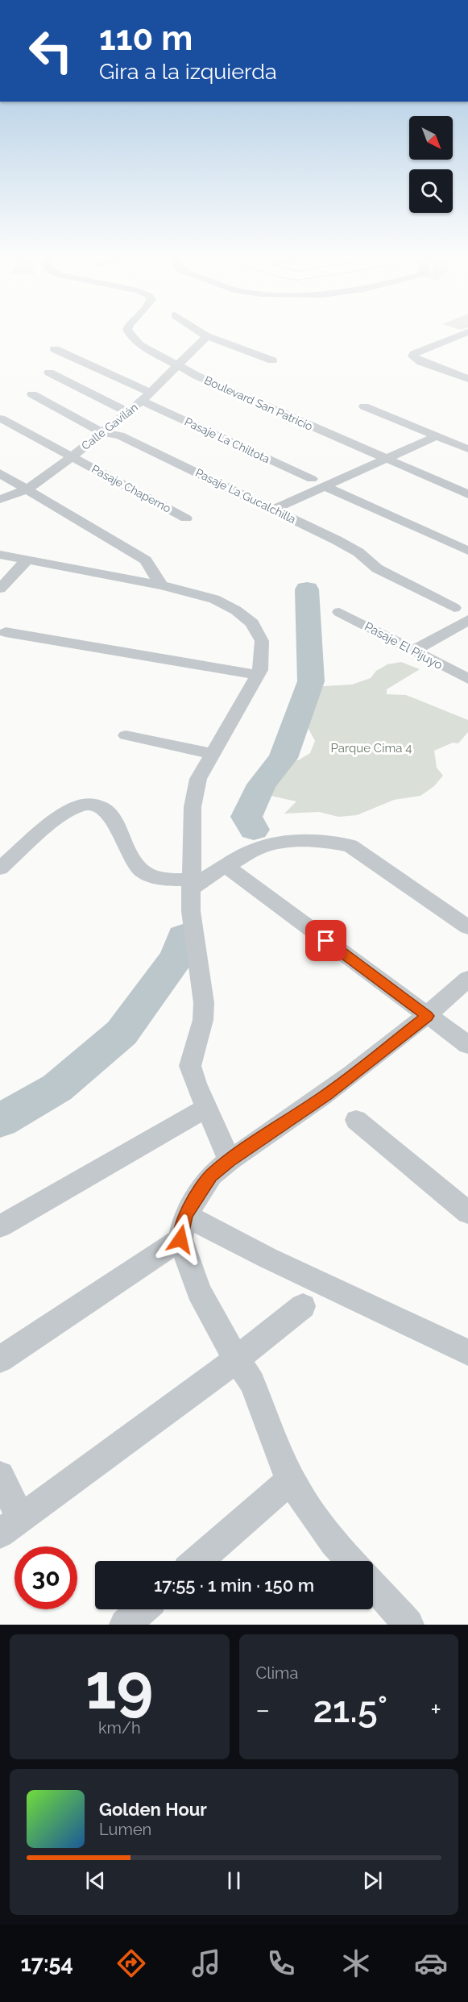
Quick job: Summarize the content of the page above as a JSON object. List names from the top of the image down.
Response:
{
  "streets": {
    "street": [
      "Boulevard San Patricio",
      "Calle Gavilán",
      "Pasaje La Chiltota",
      "Pasaje Chaperno",
      "Pasaje La Gucalchilla",
      "Pasaje El Pijuyo"
    ]
  },
  "crossings": [
    ["Boulevard San Patricio", "Calle Gavilán"],
    ["Calle Gavilán", "Pasaje La Chiltota"],
    ["Calle Gavilán", "Pasaje Chaperno"],
    ["Calle Gavilán", "Pasaje La Gucalchilla"]
  ],
  "parks": ["Parque Cima 4"],
  "north": "bottom right",
  "page": {
    "turn": ["110 m", "Gira a la izquierda"],
    "limit": "30",
    "trip": "17:55 · 1 min · 150 m",
    "tile": [
      ["19", "km/h"],
      "Clima"
    ],
    "heat": ["−", "21.5°", "+"],
    "song": ["Golden Hour", "Lumen"],
    "tabs": "17:54"
  }
}
